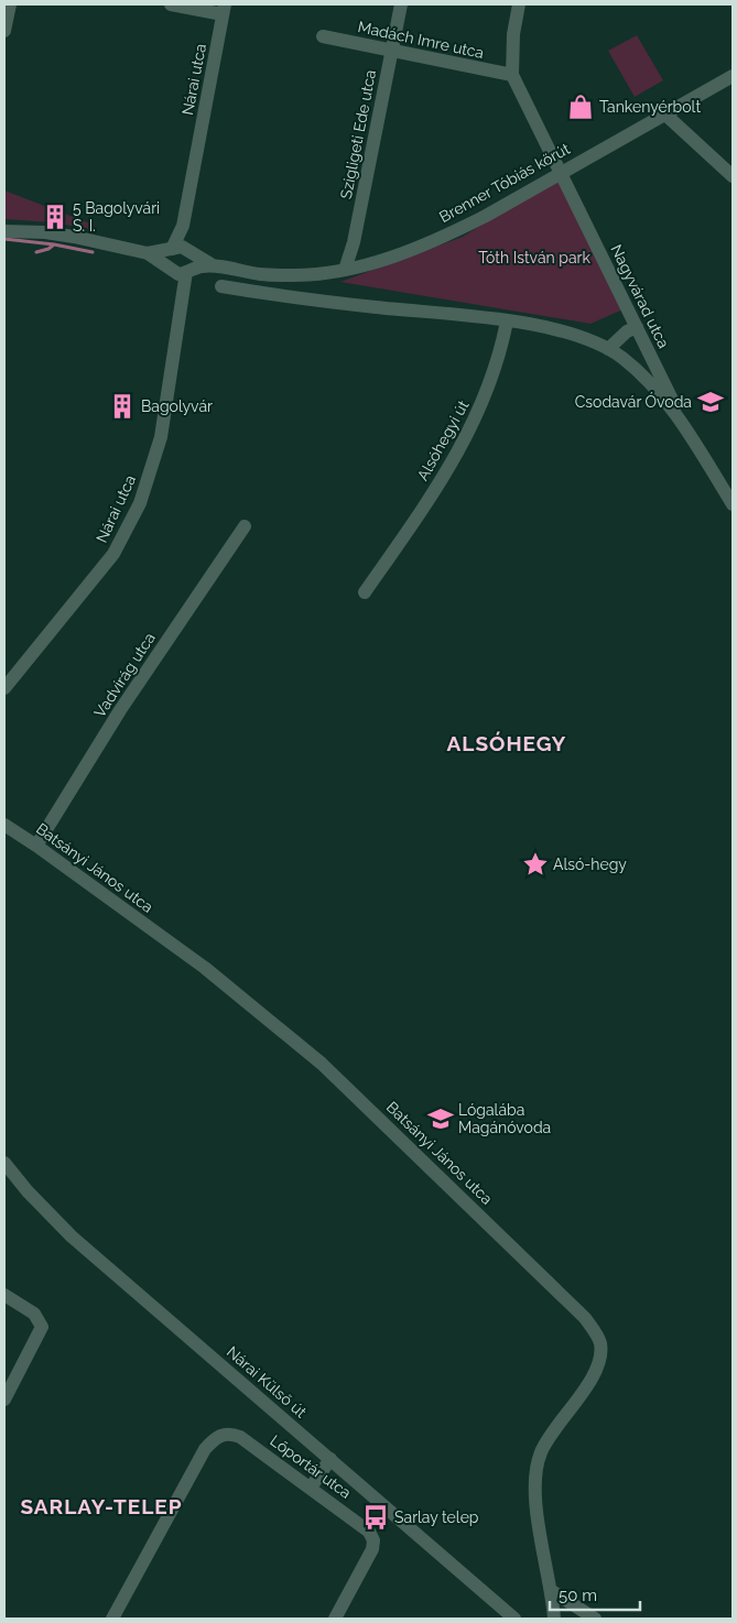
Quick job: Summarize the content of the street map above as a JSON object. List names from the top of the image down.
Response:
{
  "streets": {
    "street": [
      "Madách Imre utca",
      "Nárai utca",
      "Szigligeti Ede utca",
      "Brenner Tóbiás körút",
      "Nagyvárad utca",
      "Alsóhegyi út",
      "Vadvirág utca",
      "Batsányi János utca",
      "Nárai Külső út",
      "Lőportár utca"
    ]
  },
  "crossings": [
    ["Madách Imre utca", "Szigligeti Ede utca"],
    ["Madách Imre utca", "Nagyvárad utca"],
    ["Nárai utca", "Brenner Tóbiás körút"],
    ["Szigligeti Ede utca", "Brenner Tóbiás körút"],
    ["Brenner Tóbiás körút", "Nagyvárad utca"],
    ["Vadvirág utca", "Batsányi János utca"]
  ],
  "districts": ["ALSÓHEGY", "SARLAY-TELEP"],
  "parks": ["Tóth István park"],
  "places": {
    "shop": ["Tankenyérbolt"],
    "building": ["5 Bagolyvári S. I.", "Bagolyvár"],
    "school or university": ["Csodavár Óvoda", "Lógalába Magánóvoda"],
    "place": ["Alsó-hegy"],
    "bus stop": ["Sarlay telep"]
  },
  "scale_bar": "50 m"
}
